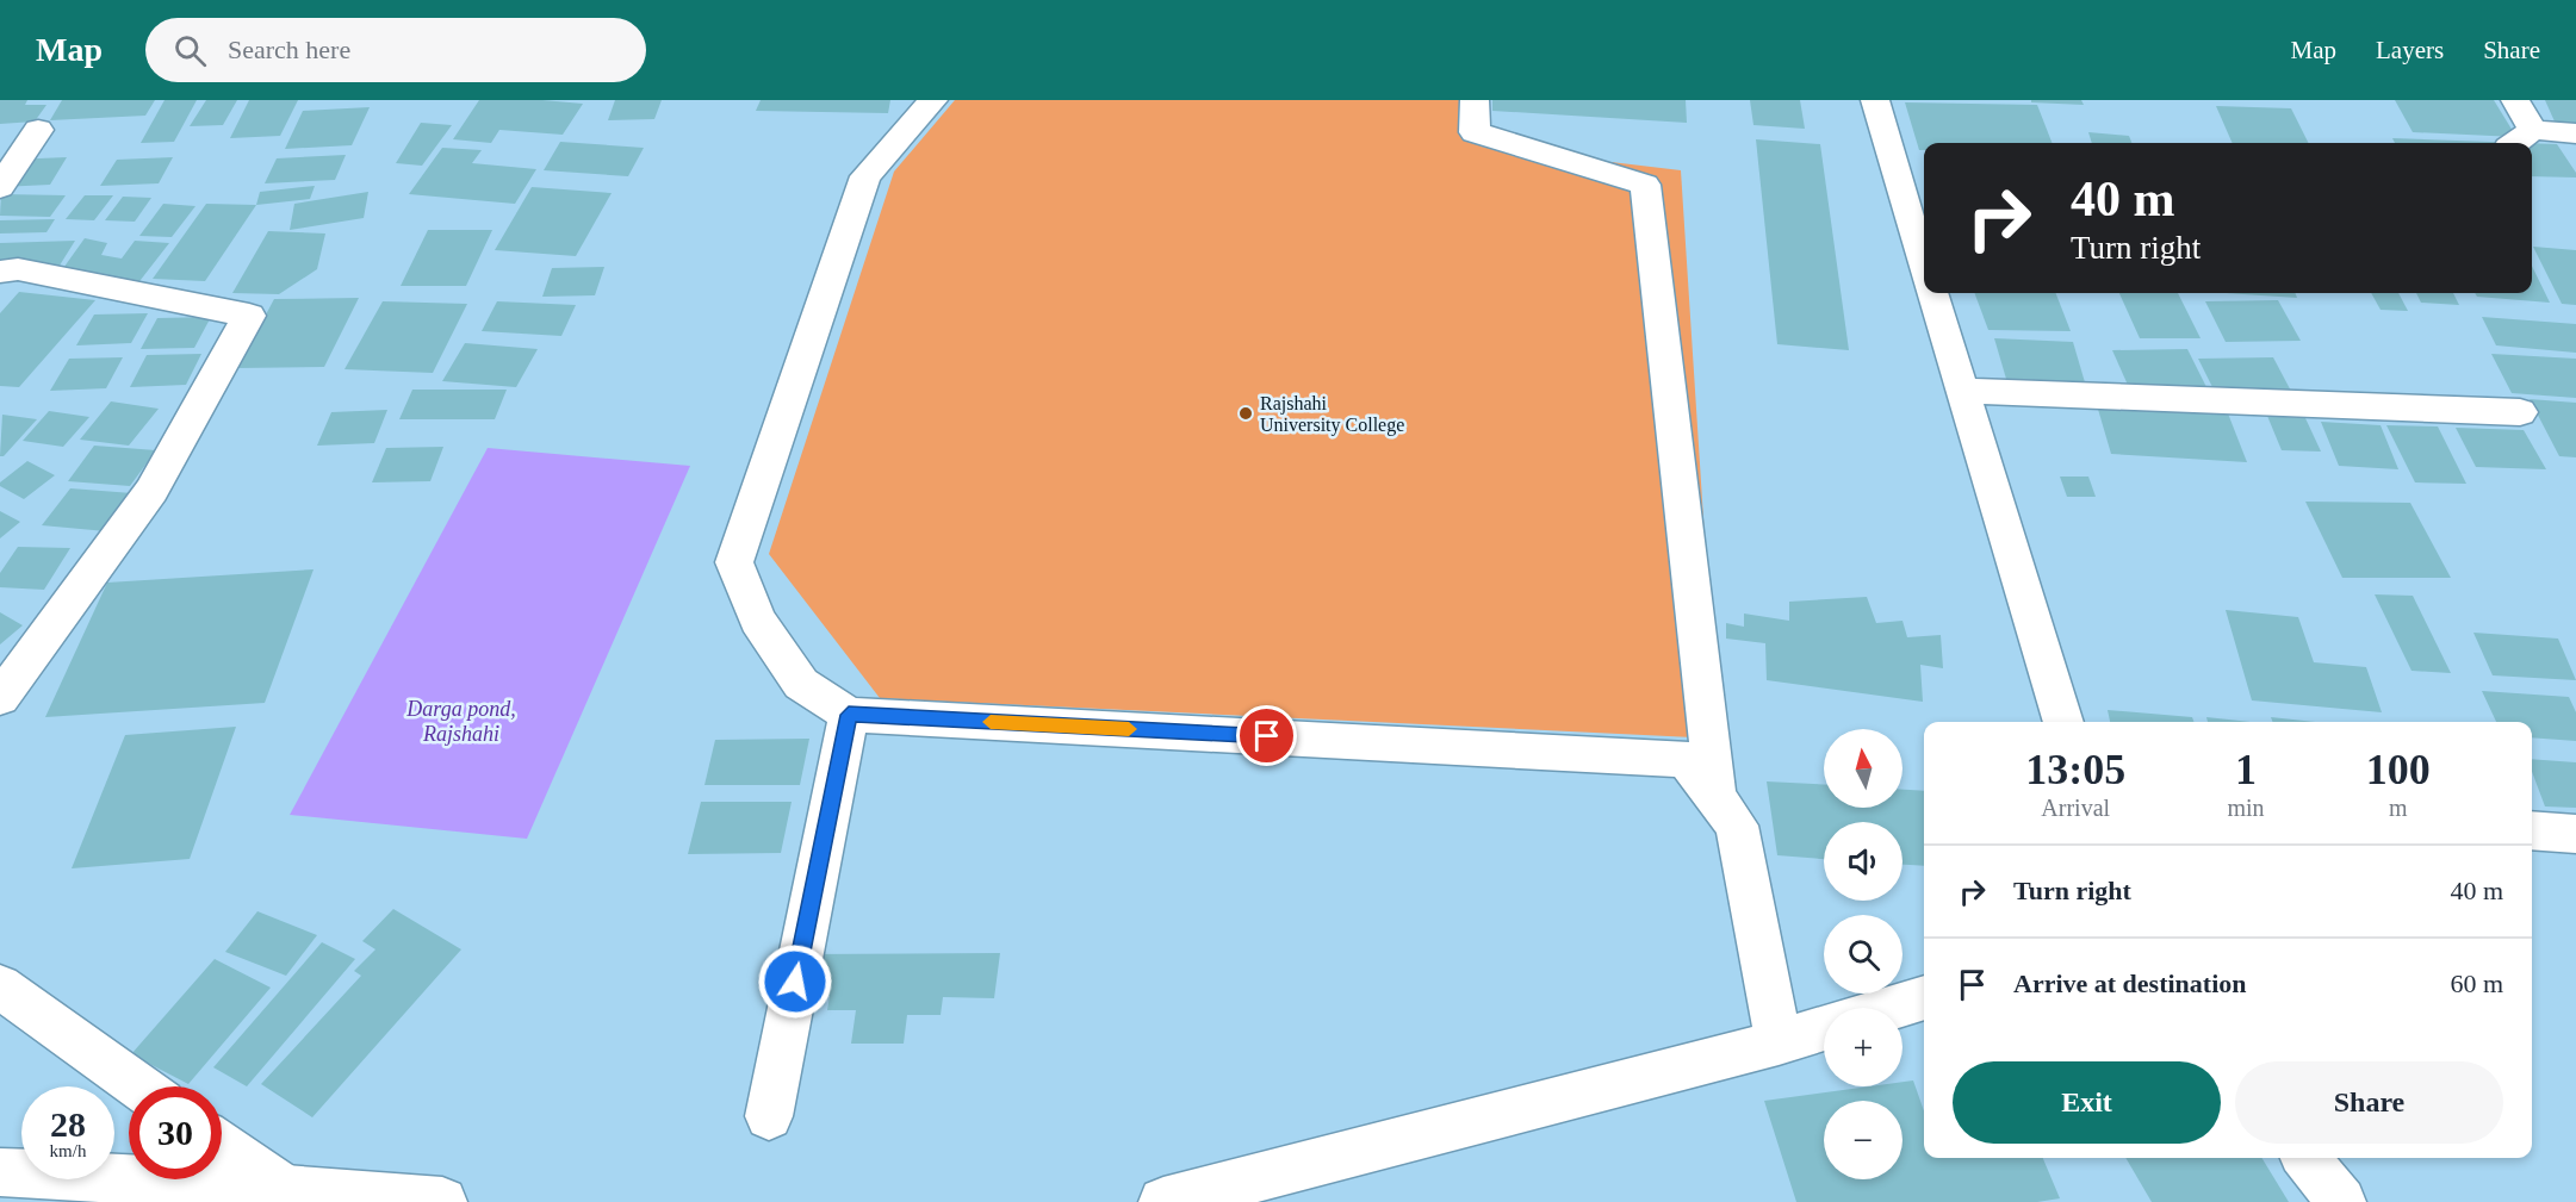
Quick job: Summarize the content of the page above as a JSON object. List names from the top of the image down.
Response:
{
  "water": ["Darga pond, Rajshahi"],
  "places": ["Rajshahi University College"],
  "north": "top",
  "page": {
    "header": "Map",
    "search": "Search here",
    "nav": ["Map", "Layers", "Share"],
    "turn": ["40 m", "Turn right"],
    "eta": [
      "13:05",
      "Arrival",
      "1",
      "min",
      "100",
      "m"
    ],
    "map_buttons": ["+", "−"],
    "list": [
      {
        "name": "Turn right",
        "value": "40 m"
      },
      {
        "name": "Arrive at destination",
        "value": "60 m"
      }
    ],
    "buttons": ["Exit", "Share"],
    "speed": "28 km/h",
    "limit": "30"
  }
}
